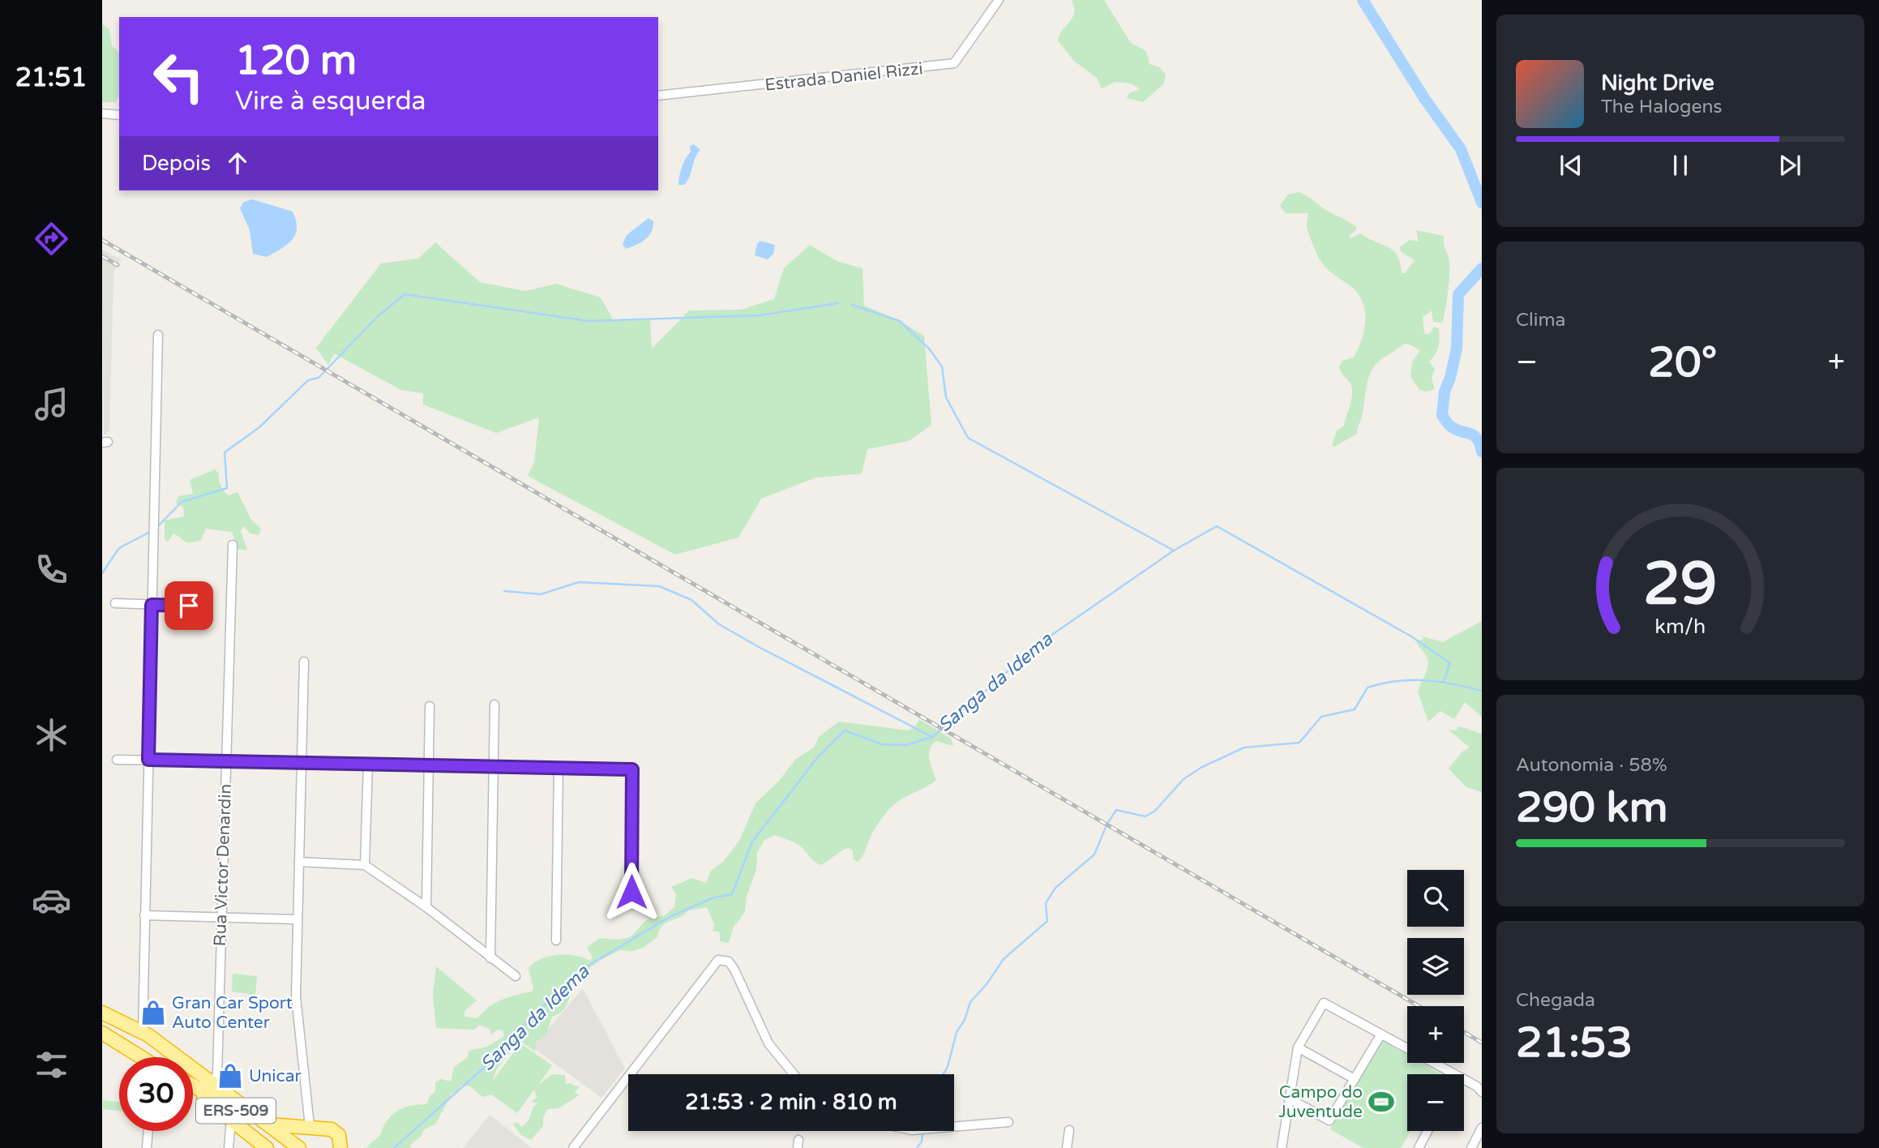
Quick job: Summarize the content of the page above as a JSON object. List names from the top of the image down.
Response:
{
  "streets": {
    "highway": ["ERS-509"],
    "street": ["Estrada Daniel Rizzi", "Rua Victor Denardin"]
  },
  "crossings": [
    ["Rua Victor Denardin", "ERS-509"]
  ],
  "water": ["Sanga da Idema"],
  "places": {
    "shop": ["Gran Car Sport Auto Center", "Unicar"],
    "sports": ["Campo do Juventude"]
  },
  "page": {
    "tabs": "21:51",
    "turn": ["120 m", "Vire à esquerda"],
    "song": ["Night Drive", "The Halogens"],
    "then": "Depois",
    "tile": [
      "Clima",
      ["Autonomia · 58%", "290 km"],
      ["Chegada", "21:53"]
    ],
    "heat": ["−", "20°", "+"],
    "map_buttons": ["+", "−"],
    "limit": "30",
    "trip": "21:53 · 2 min · 810 m",
    "gauge": ["29", "km/h"]
  }
}
